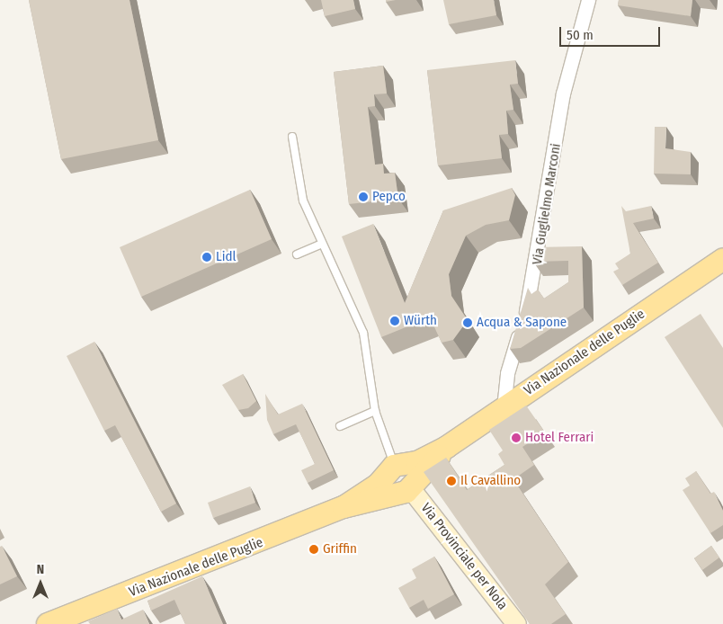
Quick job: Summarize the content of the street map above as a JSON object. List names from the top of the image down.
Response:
{
  "streets": {
    "main road": ["Via Nazionale delle Puglie"],
    "street": ["Via Guglielmo Marconi", "Via Provinciale per Nola"]
  },
  "crossings": [
    ["Via Guglielmo Marconi", "Via Nazionale delle Puglie"],
    ["Via Nazionale delle Puglie", "Via Provinciale per Nola"]
  ],
  "places": [
    "Pepco",
    "Lidl",
    "Würth",
    "Acqua & Sapone",
    "Hotel Ferrari",
    "Il Cavallino",
    "Griffin"
  ],
  "scale_bar": "50 m",
  "north": "top"
}
